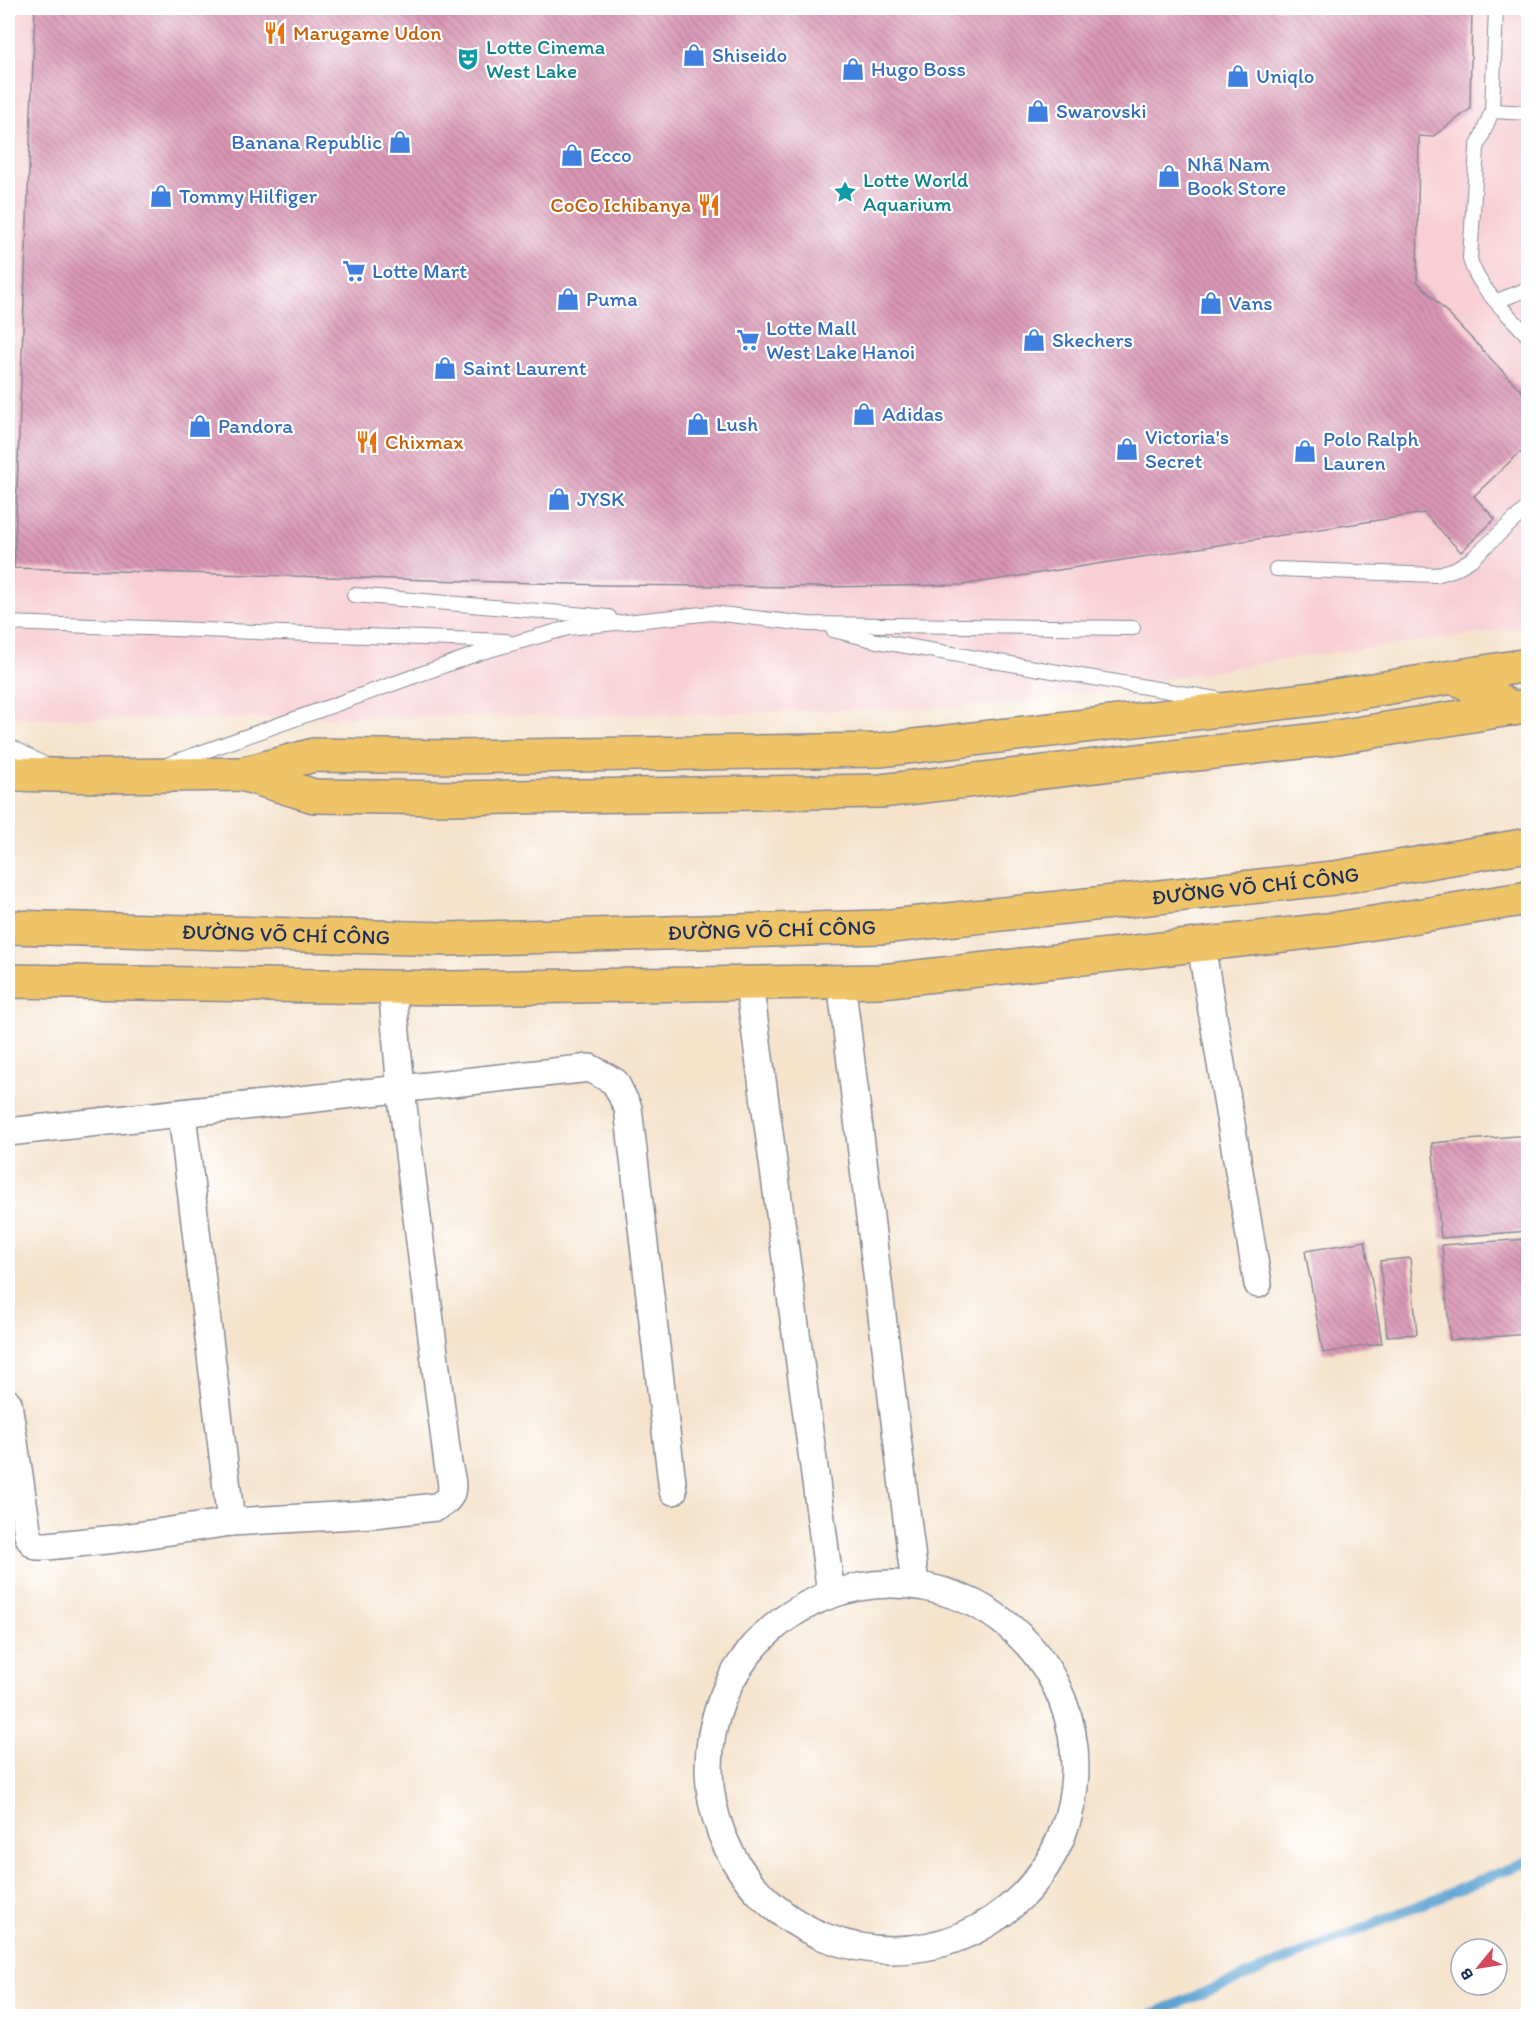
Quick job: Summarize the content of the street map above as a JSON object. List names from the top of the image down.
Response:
{
  "streets": {
    "main road": ["ĐƯỜNG VÕ CHÍ CÔNG"]
  },
  "places": {
    "restaurant": ["Marugame Udon", "CoCo Ichibanya", "Chixmax"],
    "shop": [
      "Shiseido",
      "Hugo Boss",
      "Uniqlo",
      "Swarovski",
      "Banana Republic",
      "Ecco",
      "Nhã Nam Book Store",
      "Tommy Hilfiger",
      "Puma",
      "Vans",
      "Skechers",
      "Saint Laurent",
      "Adidas",
      "Lush",
      "Pandora",
      "Victoria's Secret",
      "Polo Ralph Lauren",
      "JYSK"
    ],
    "theatre": ["Lotte Cinema West Lake"],
    "place": ["Lotte World Aquarium"],
    "supermarket": ["Lotte Mart", "Lotte Mall West Lake Hanoi"]
  },
  "north": "bottom left"
}
